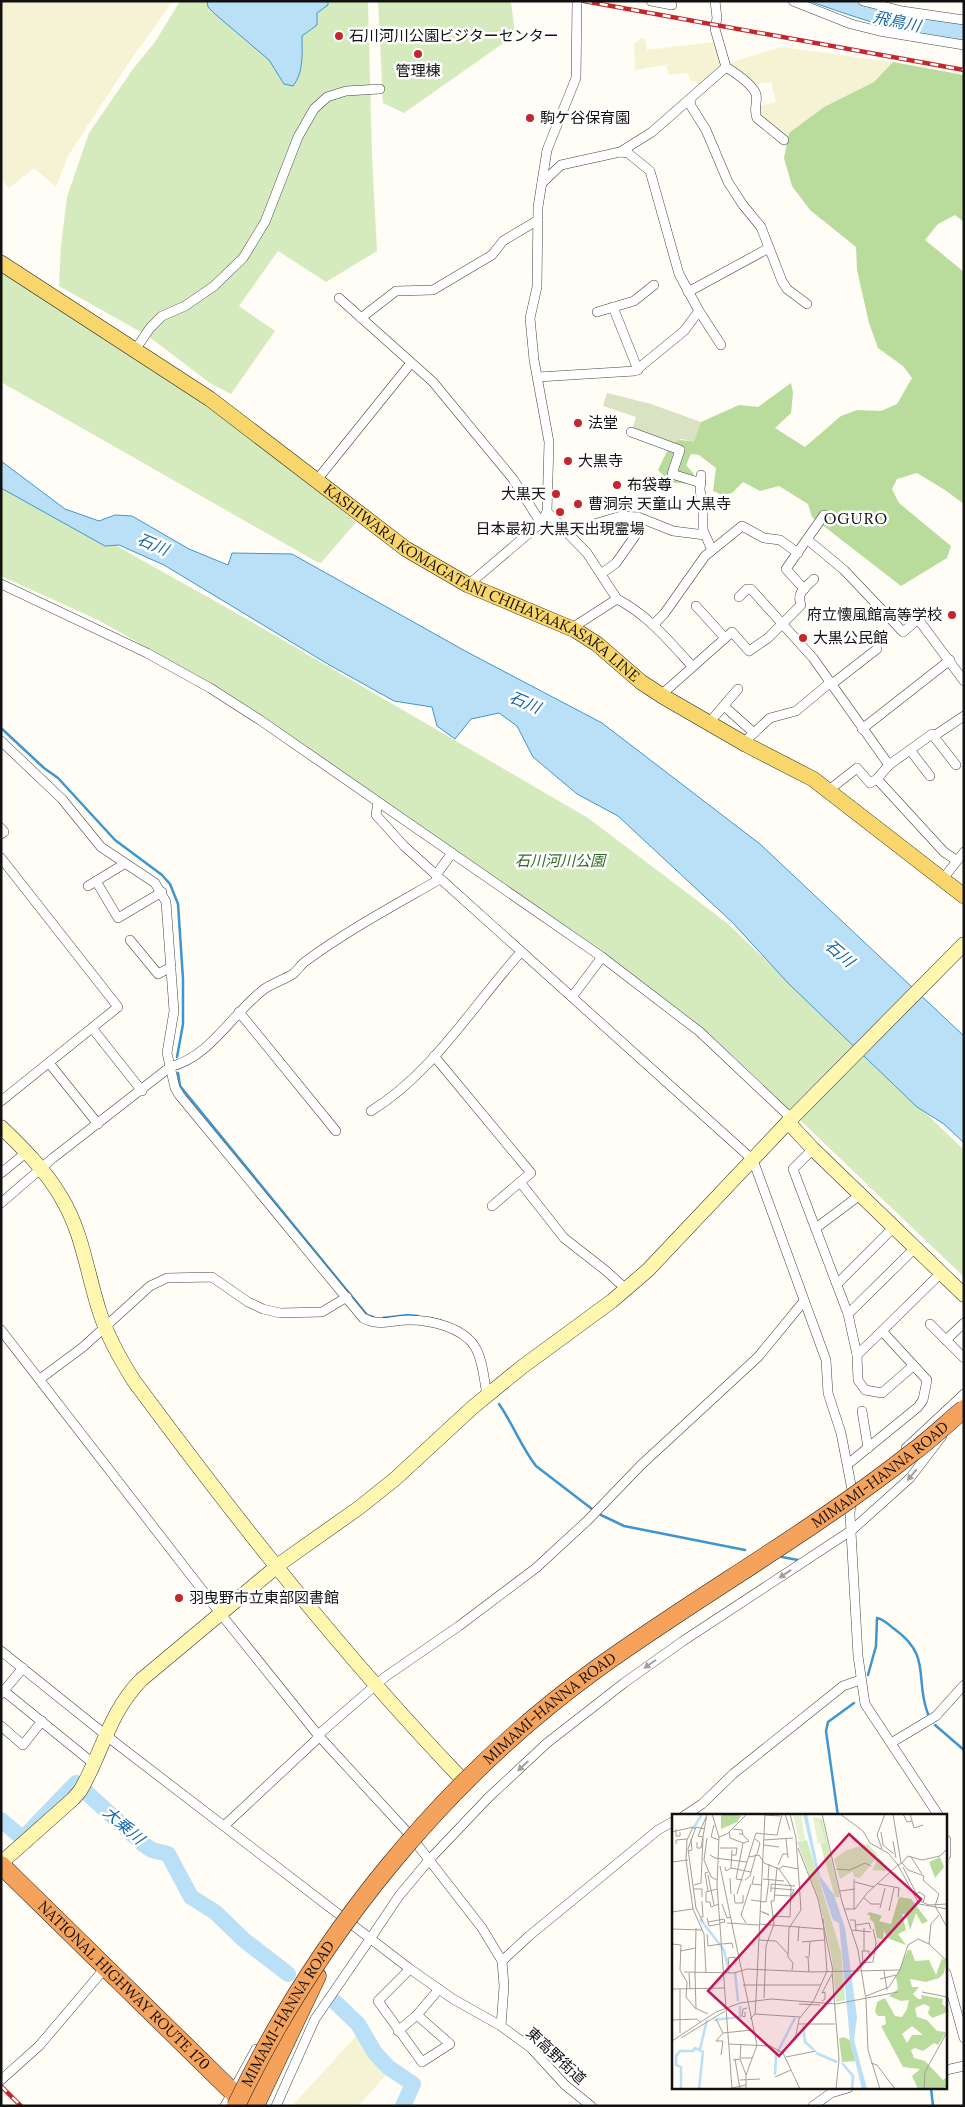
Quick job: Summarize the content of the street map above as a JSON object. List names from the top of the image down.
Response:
{
  "streets": {
    "highway": ["MIMAMI-HANNA ROAD", "NATIONAL HIGHWAY ROUTE 170"],
    "main road": ["KASHIWARA KOMAGATANI CHIHAYAAKASAKA LINE"],
    "street": ["東高野街道"]
  },
  "crossings": [
    ["MIMAMI-HANNA ROAD", "NATIONAL HIGHWAY ROUTE 170"]
  ],
  "districts": ["OGURO"],
  "water": ["飛鳥川", "石川", "大乗川"],
  "parks": ["石川河川公園"],
  "places": [
    "石川河川公園ビジターセンター",
    "管理棟",
    "駒ケ谷保育園",
    "法堂",
    "大黒寺",
    "布袋尊",
    "大黒天",
    "曹洞宗 天童山 大黒寺",
    "日本最初 大黒天出現霊場",
    "府立懐風館高等学校",
    "大黒公民館",
    "羽曳野市立東部図書館"
  ]
}
